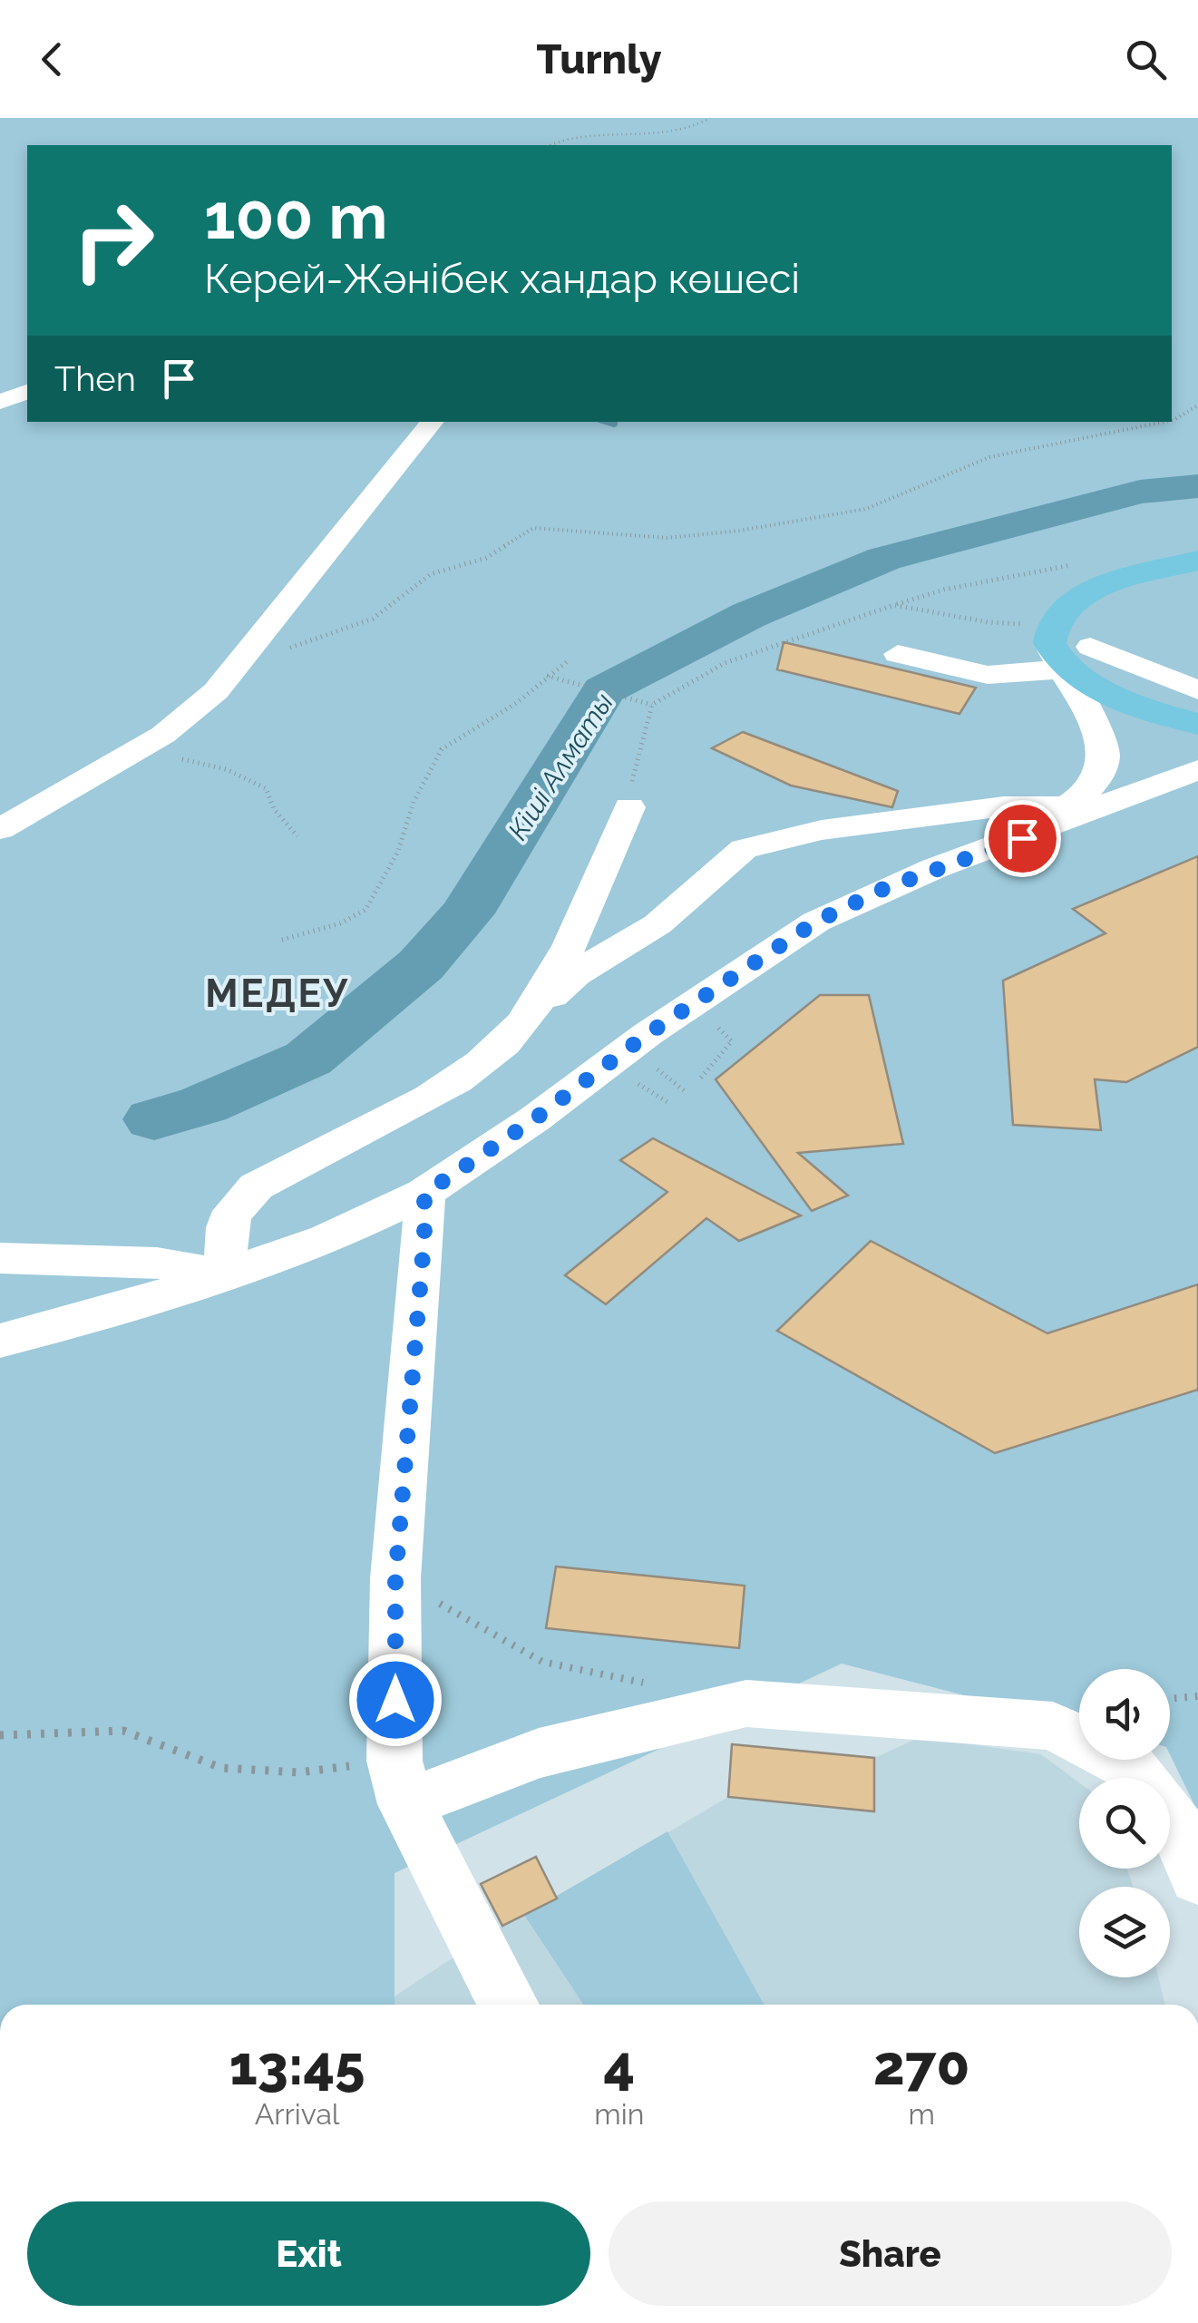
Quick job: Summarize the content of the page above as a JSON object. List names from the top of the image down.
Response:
{
  "districts": ["МЕДЕУ"],
  "water": ["Кіші Алматы"],
  "page": {
    "header": "Turnly",
    "turn": ["100 m", "Керей-Жәнібек хандар көшесі"],
    "then": "Then",
    "eta": [
      "13:45",
      "Arrival",
      "4",
      "min",
      "270",
      "m"
    ],
    "buttons": ["Exit", "Share"]
  }
}
